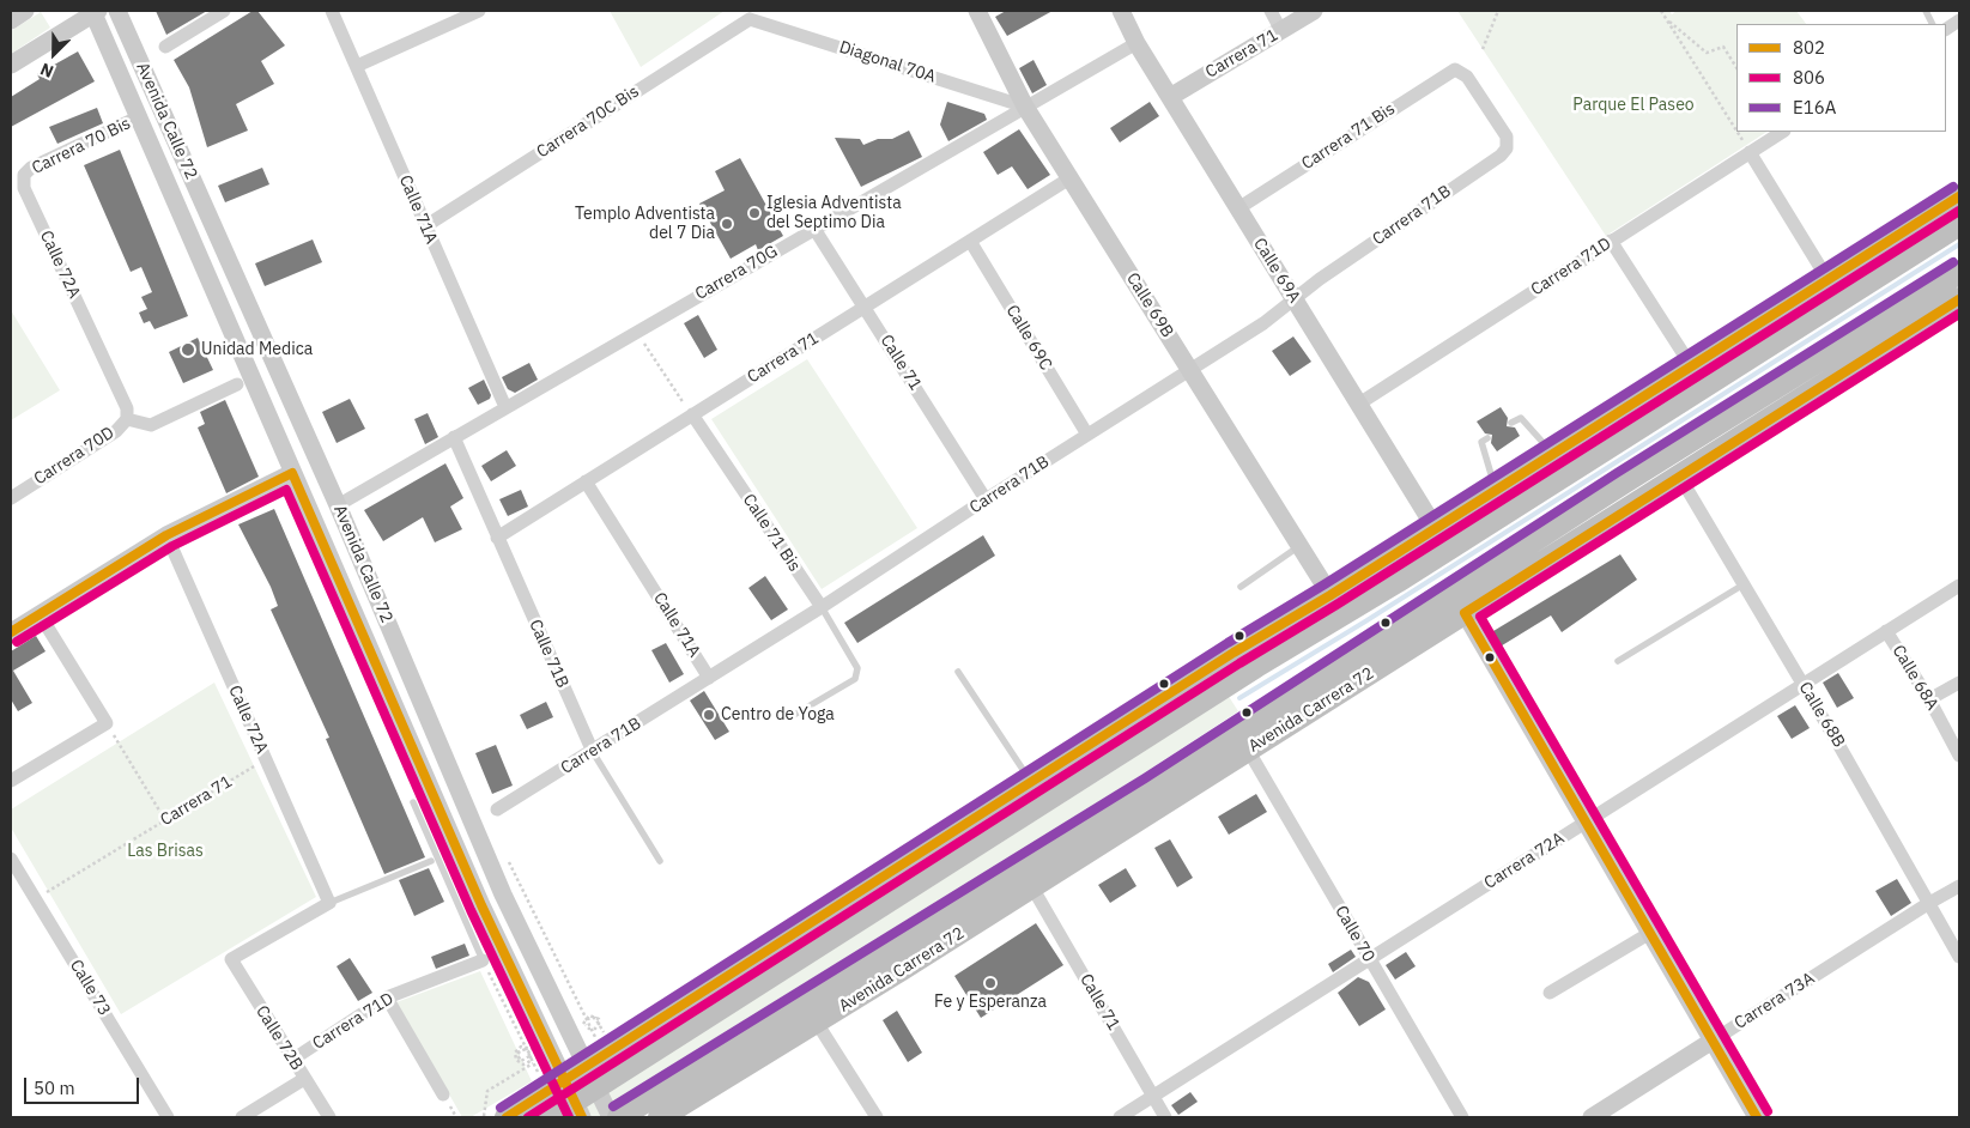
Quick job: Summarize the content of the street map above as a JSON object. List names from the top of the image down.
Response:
{
  "streets": {
    "highway": ["Avenida Carrera 72"],
    "main road": [
      "Carrera 71",
      "Avenida Calle 72",
      "Calle 69A",
      "Calle 69B",
      "Carrera 73A"
    ],
    "street": [
      "Diagonal 70A",
      "Carrera 70C Bis",
      "Carrera 71 Bis",
      "Carrera 70 Bis",
      "Calle 71A",
      "Carrera 71B",
      "Calle 72A",
      "Carrera 71D",
      "Carrera 70G",
      "Calle 69C",
      "Calle 71",
      "Carrera 70D",
      "Calle 71 Bis",
      "Calle 71B",
      "Calle 68A",
      "Calle 68B",
      "Carrera 72A",
      "Calle 70",
      "Calle 73",
      "Calle 72B"
    ]
  },
  "crossings": [
    ["Carrera 71", "Calle 71A"],
    ["Carrera 71", "Calle 72A"],
    ["Carrera 71", "Calle 69A"],
    ["Carrera 71", "Calle 69B"],
    ["Carrera 71", "Calle 69C"],
    ["Carrera 71", "Calle 71"],
    ["Carrera 71", "Calle 71 Bis"],
    ["Carrera 71", "Calle 71B"],
    ["Carrera 71", "Calle 73"],
    ["Diagonal 70A", "Carrera 70C Bis"],
    ["Diagonal 70A", "Carrera 70G"],
    ["Diagonal 70A", "Calle 69B"],
    ["Avenida Calle 72", "Carrera 70 Bis"],
    ["Avenida Calle 72", "Carrera 70G"],
    ["Carrera 70C Bis", "Calle 71A"],
    ["Carrera 71 Bis", "Carrera 71B"],
    ["Carrera 71 Bis", "Calle 69A"],
    ["Carrera 70 Bis", "Calle 72A"],
    ["Calle 71A", "Carrera 71B"],
    ["Calle 71A", "Carrera 70G"],
    ["Carrera 71B", "Calle 69A"],
    ["Carrera 71B", "Calle 69B"],
    ["Carrera 71B", "Calle 69C"],
    ["Carrera 71B", "Calle 71"],
    ["Carrera 71B", "Calle 71 Bis"],
    ["Carrera 71B", "Calle 71B"],
    ["Calle 72A", "Carrera 70D"],
    ["Calle 72A", "Calle 72B"],
    ["Carrera 71D", "Calle 69A"],
    ["Carrera 71D", "Calle 72B"],
    ["Calle 69A", "Carrera 70G"],
    ["Carrera 70G", "Calle 69B"],
    ["Carrera 70G", "Calle 71"],
    ["Carrera 70G", "Calle 71B"],
    ["Calle 71", "Avenida Carrera 72"],
    ["Calle 71", "Carrera 72A"],
    ["Calle 68A", "Carrera 72A"],
    ["Avenida Carrera 72", "Calle 68B"],
    ["Avenida Carrera 72", "Calle 70"],
    ["Calle 68B", "Carrera 72A"],
    ["Calle 68B", "Carrera 73A"],
    ["Carrera 72A", "Calle 70"]
  ],
  "parks": ["Parque El Paseo", "Las Brisas"],
  "places": [
    "Iglesia Adventista del Septimo Dia",
    "Templo Adventista del 7 Dia",
    "Unidad Medica",
    "Centro de Yoga",
    "Fe y Esperanza"
  ],
  "lines": ["transit line E16A", "transit line 802", "transit line 806"],
  "legend": ["802", "806", "E16A"],
  "scale_bar": "50 m",
  "north": "bottom left"
}
